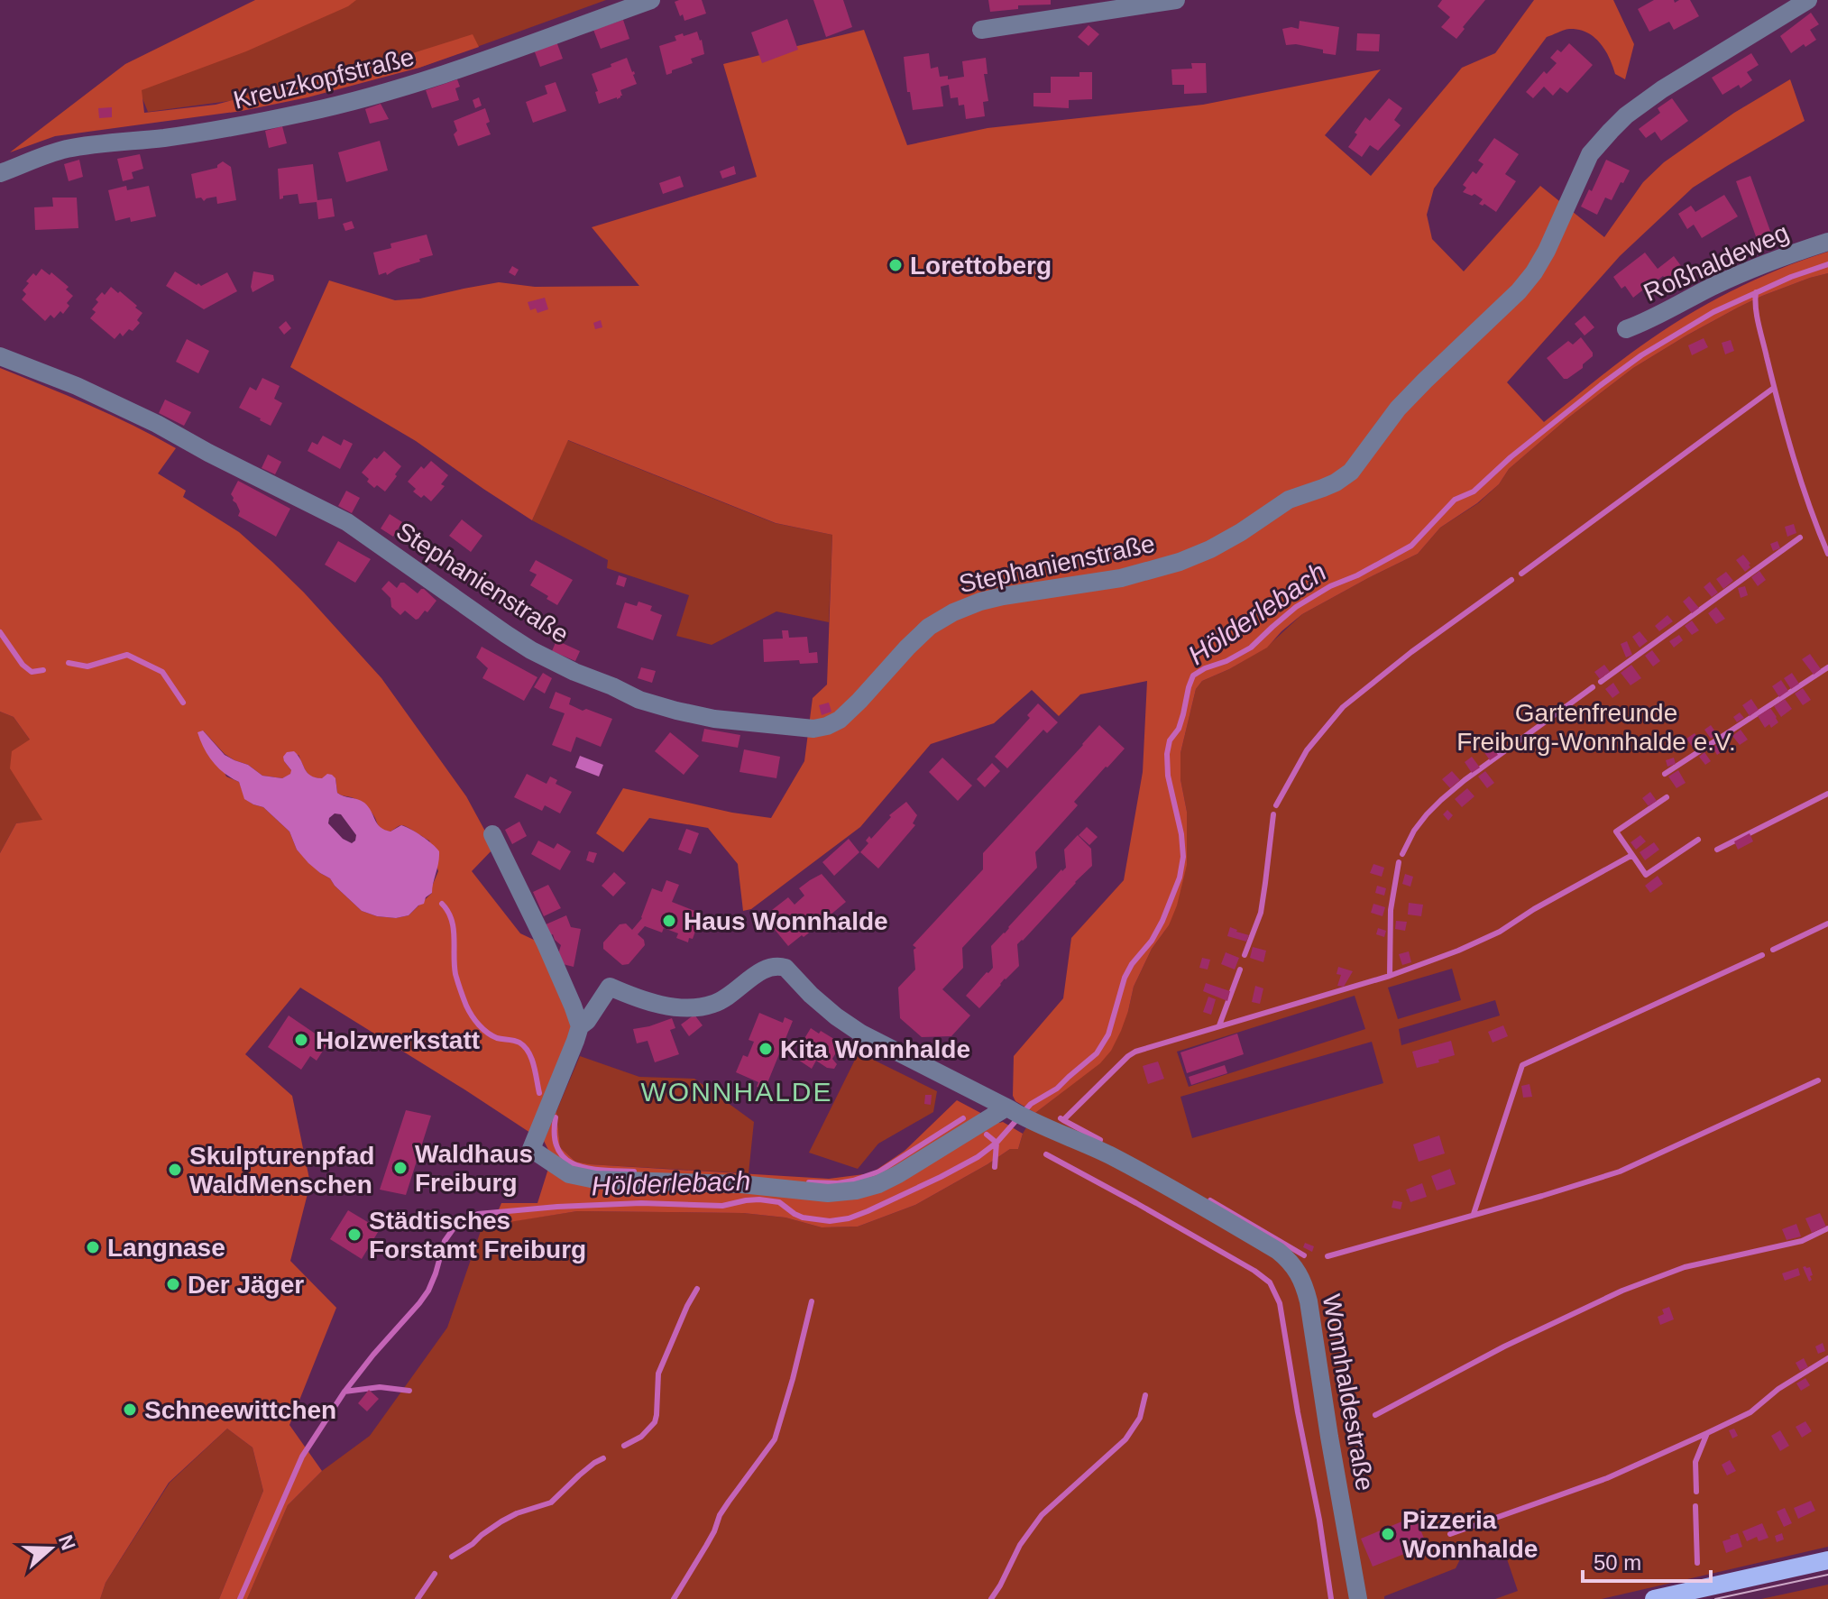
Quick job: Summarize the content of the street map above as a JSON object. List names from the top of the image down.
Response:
{
  "streets": {
    "street": [
      "Kreuzkopfstraße",
      "Roßhaldeweg",
      "Stephanienstraße",
      "Wonnhaldestraße"
    ]
  },
  "districts": ["WONNHALDE"],
  "water": ["Hölderlebach"],
  "parks": ["Gartenfreunde Freiburg-Wonnhalde e.V."],
  "places": [
    "Lorettoberg",
    "Haus Wonnhalde",
    "Holzwerkstatt",
    "Kita Wonnhalde",
    "Waldhaus Freiburg",
    "Skulpturenpfad WaldMenschen",
    "Städtisches Forstamt Freiburg",
    "Langnase",
    "Der Jäger",
    "Schneewittchen",
    "Pizzeria Wonnhalde"
  ],
  "scale_bar": "50 m",
  "north": "right"
}
